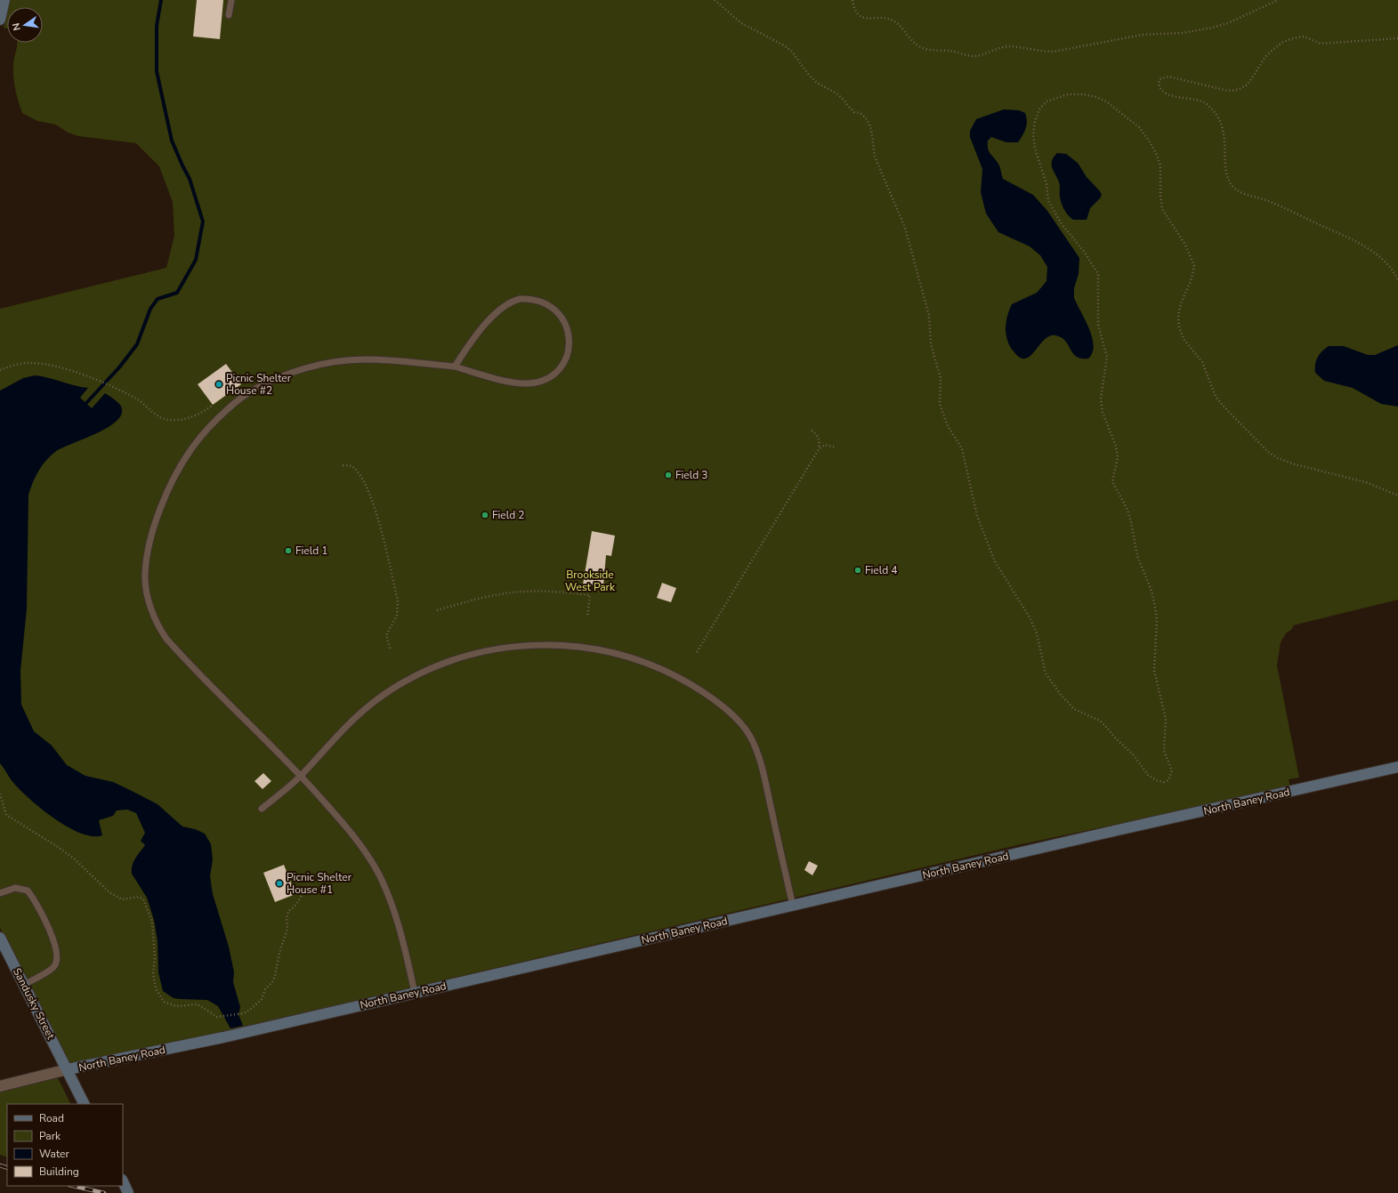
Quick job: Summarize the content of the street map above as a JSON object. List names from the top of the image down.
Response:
{
  "streets": {
    "street": ["North Baney Road", "Sandusky Street"]
  },
  "crossings": [
    ["North Baney Road", "Sandusky Street"]
  ],
  "parks": ["Brookside West Park"],
  "places": [
    "Picnic Shelter House #2",
    "Field 3",
    "Field 2",
    "Field 1",
    "Field 4",
    "Picnic Shelter House #1"
  ],
  "legend": [
    "Road",
    "Park",
    "Water",
    "Building"
  ],
  "north": "left"
}
